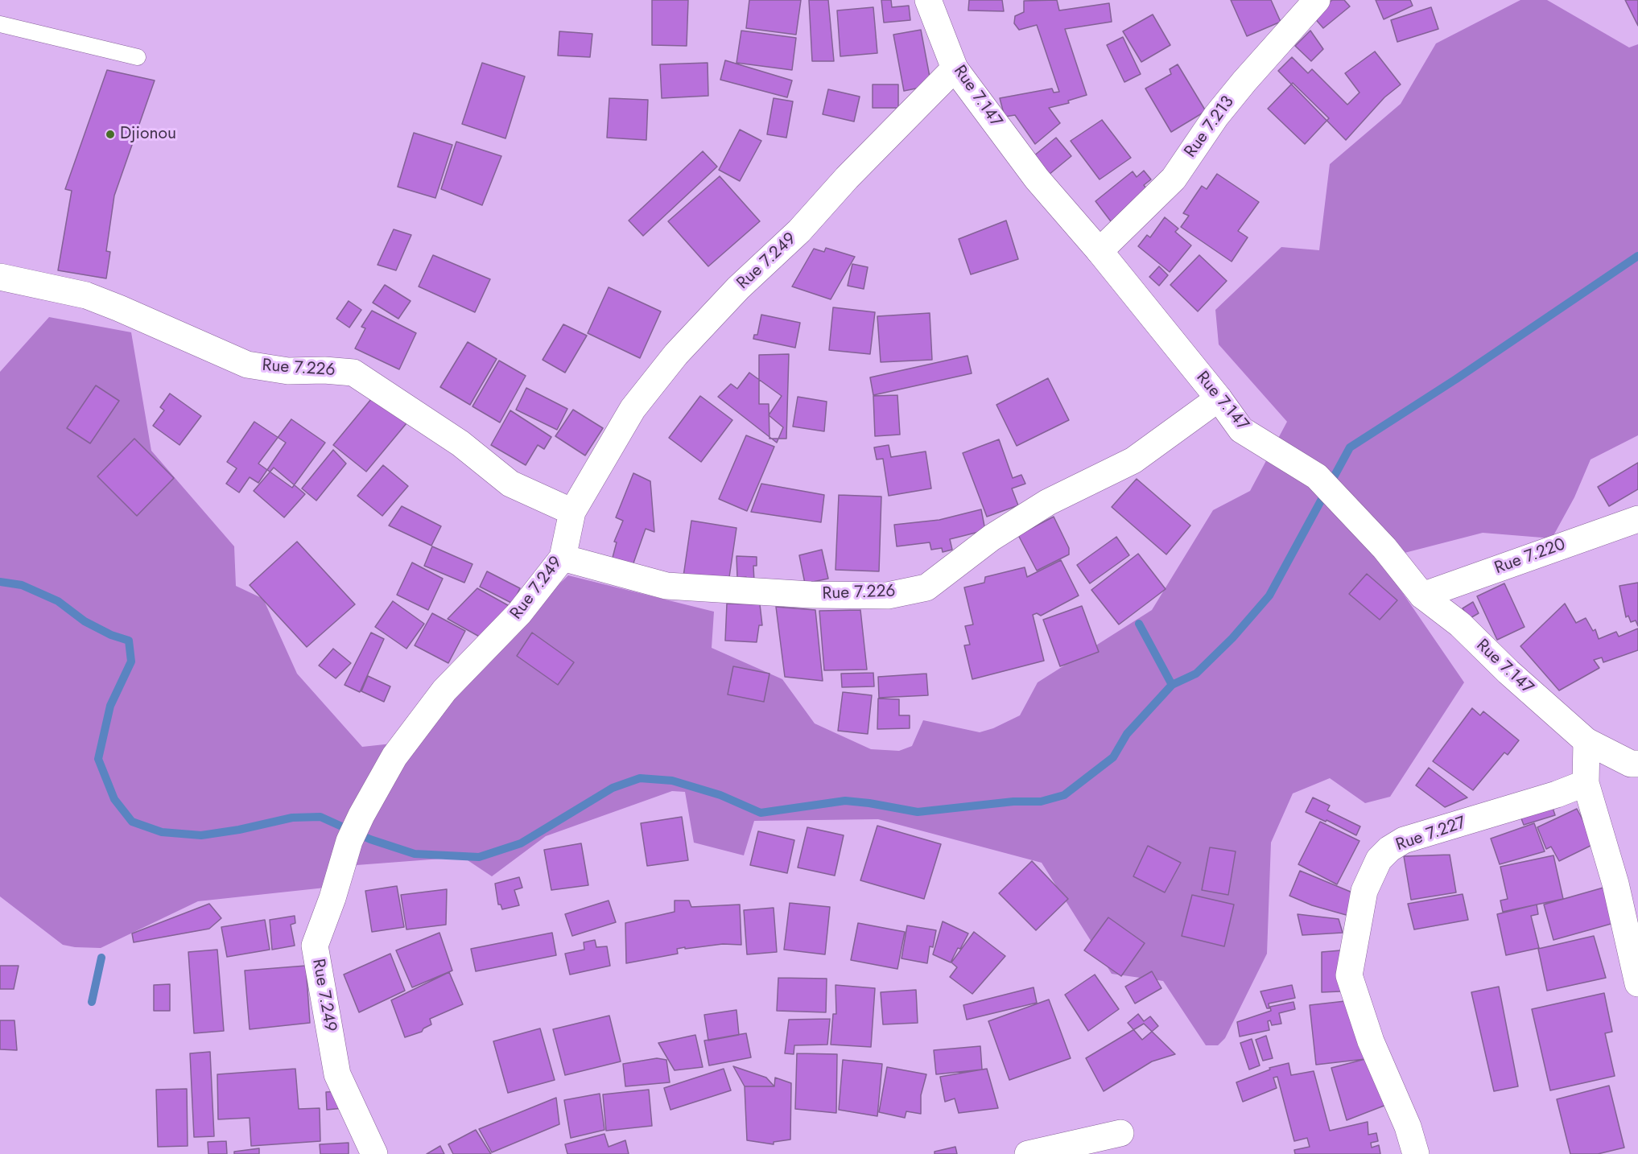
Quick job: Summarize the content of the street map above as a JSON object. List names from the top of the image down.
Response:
{
  "streets": {
    "street": [
      "Rue 7.147",
      "Rue 7.213",
      "Rue 7.249",
      "Rue 7.226",
      "Rue 7.220",
      "Rue 7.227"
    ]
  },
  "crossings": [
    ["Rue 7.147", "Rue 7.213"],
    ["Rue 7.147", "Rue 7.249"],
    ["Rue 7.147", "Rue 7.226"],
    ["Rue 7.147", "Rue 7.220"],
    ["Rue 7.249", "Rue 7.226"]
  ],
  "places": ["Djionou"]
}
